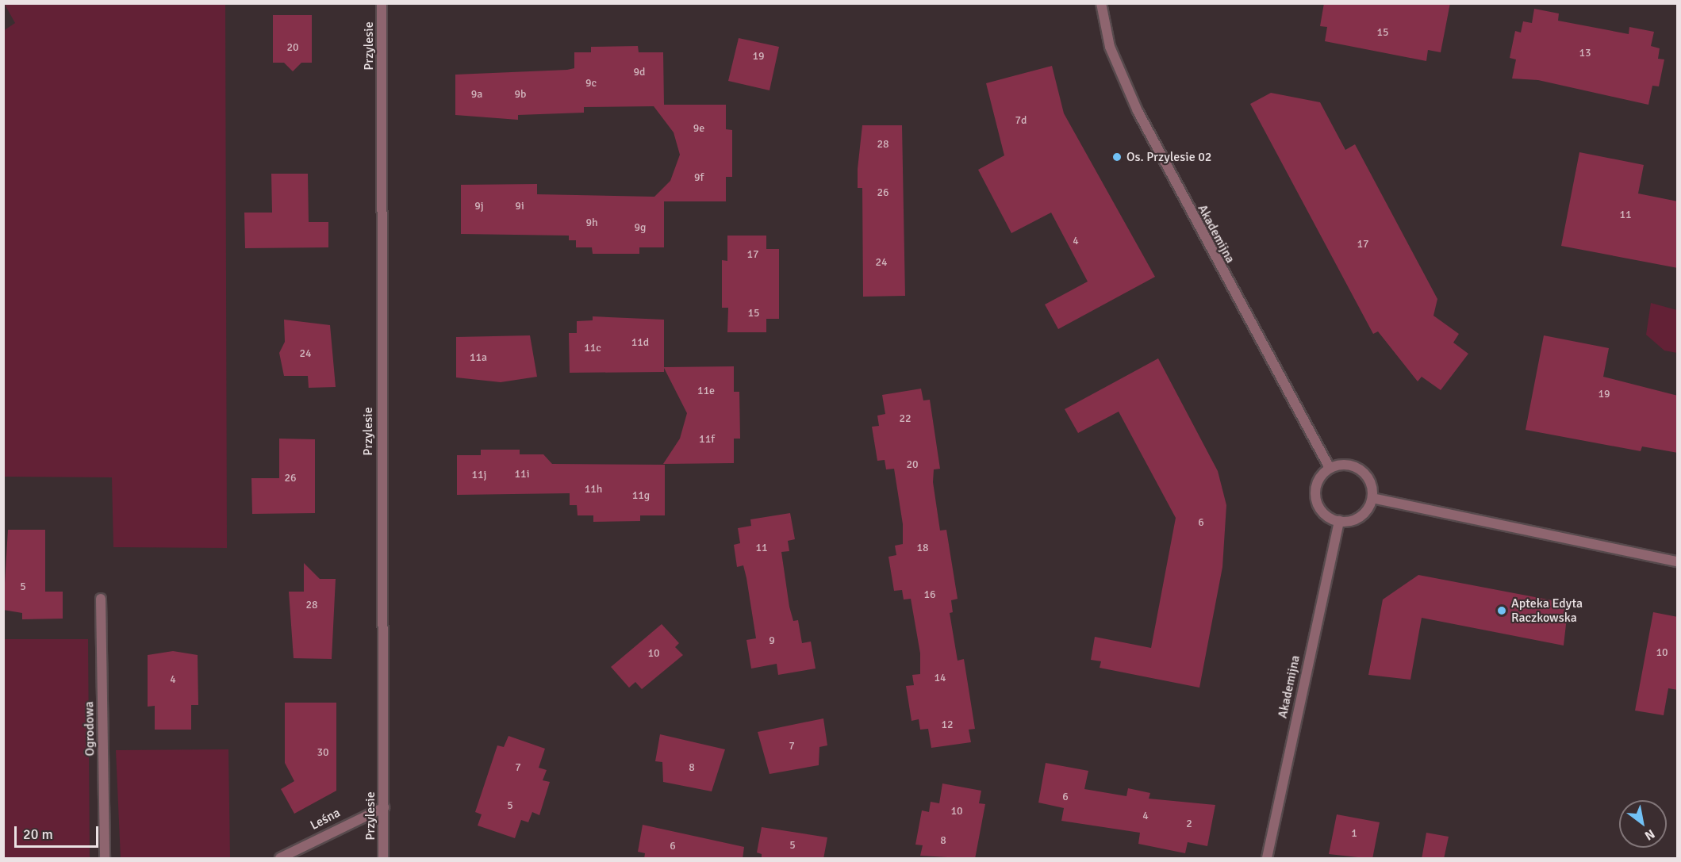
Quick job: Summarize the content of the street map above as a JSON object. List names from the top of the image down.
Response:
{
  "streets": {
    "street": [
      "Przylesie",
      "Akademijna",
      "Ogrodowa",
      "Leśna"
    ]
  },
  "crossings": [
    ["Przylesie", "Leśna"]
  ],
  "places": ["Os. Przylesie 02", "Apteka Edyta Raczkowska"],
  "house_numbers": [
    "15",
    "20",
    "13",
    "19",
    "9d",
    "9c",
    "9a",
    "9b",
    "7d",
    "9e",
    "28",
    "9f",
    "26",
    "9j",
    "9i",
    "11",
    "9h",
    "9g",
    "4",
    "17",
    "17",
    "24",
    "15",
    "11d",
    "11c",
    "24",
    "11a",
    "11e",
    "19",
    "22",
    "11f",
    "20",
    "11i",
    "11j",
    "26",
    "11h",
    "11g",
    "6",
    "11",
    "18",
    "5",
    "16",
    "28",
    "9",
    "10",
    "10",
    "14",
    "4",
    "12",
    "7",
    "30",
    "7",
    "8",
    "6",
    "5",
    "10",
    "4",
    "2",
    "1",
    "8",
    "5",
    "6"
  ],
  "scale_bar": "20 m",
  "north": "bottom right"
}
